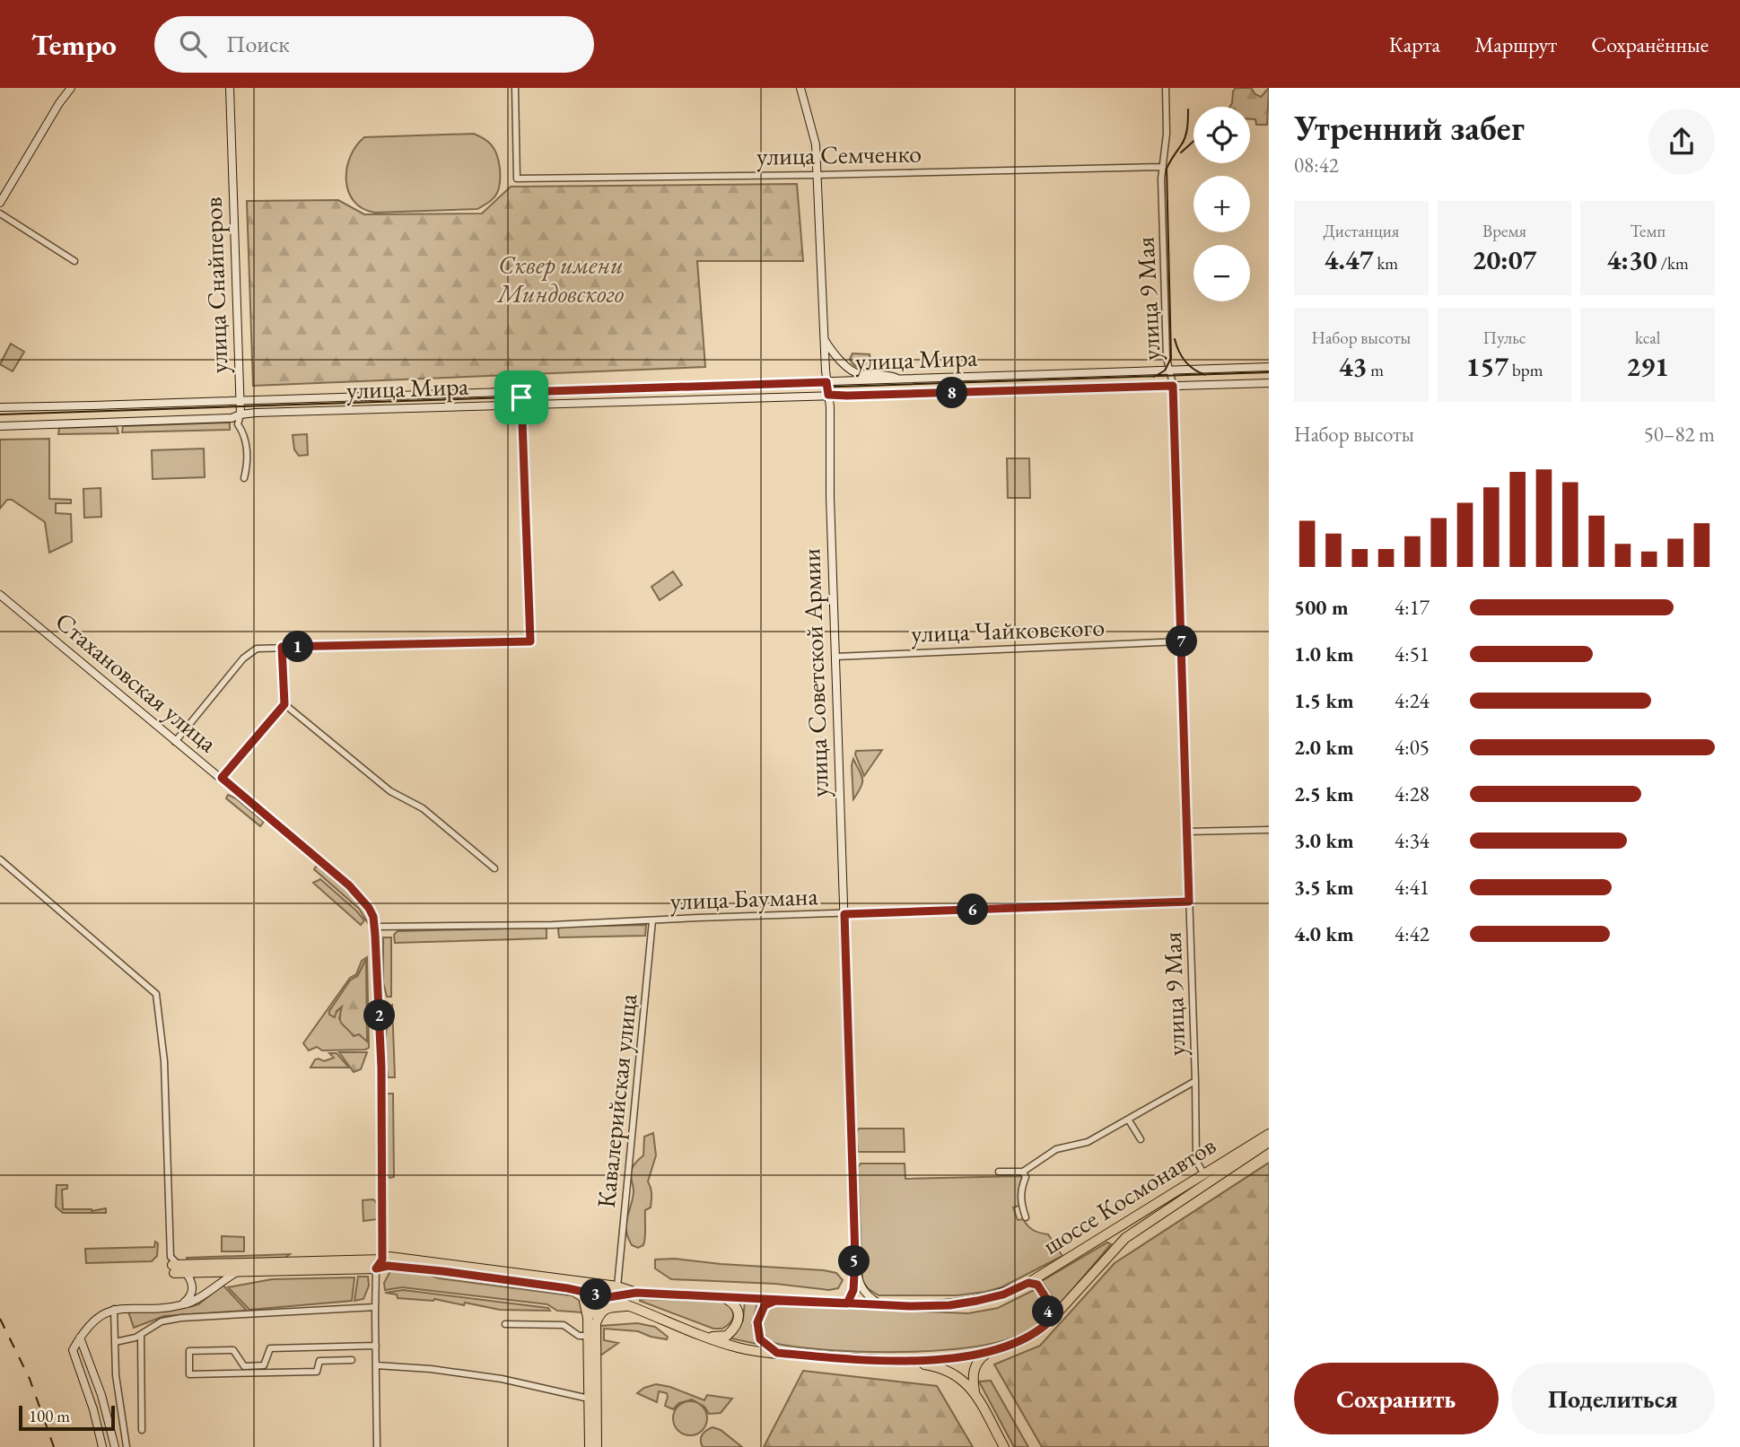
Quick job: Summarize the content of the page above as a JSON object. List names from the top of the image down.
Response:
{
  "streets": {
    "main road": [
      "улица Снайперов",
      "улица Мира",
      "улица Советской Армии",
      "Стахановская улица",
      "шоссе Космонавтов"
    ],
    "street": [
      "улица Семченко",
      "улица 9 Мая",
      "улица Чайковского",
      "улица Баумана",
      "Кавалерийская улица"
    ]
  },
  "crossings": [
    ["улица Семченко", "улица 9 Мая"],
    ["улица Семченко", "улица Советской Армии"],
    ["улица Снайперов", "улица Мира"],
    ["улица 9 Мая", "улица Мира"],
    ["улица 9 Мая", "улица Чайковского"],
    ["улица 9 Мая", "улица Баумана"],
    ["улица 9 Мая", "шоссе Космонавтов"],
    ["улица Мира", "улица Советской Армии"],
    ["улица Чайковского", "улица Советской Армии"],
    ["улица Советской Армии", "улица Баумана"],
    ["улица Советской Армии", "шоссе Космонавтов"],
    ["Стахановская улица", "улица Баумана"],
    ["Стахановская улица", "шоссе Космонавтов"],
    ["улица Баумана", "Кавалерийская улица"],
    ["Кавалерийская улица", "шоссе Космонавтов"]
  ],
  "parks": ["Сквер имени Миндовского"],
  "scale_bar": "100 m",
  "page": {
    "header": "Tempo",
    "search": "Поиск",
    "nav": ["Карта", "Маршрут", "Сохранённые"],
    "heading": ["Утренний забег", "08:42"],
    "map_buttons": ["+", "−"],
    "stats": [
      ["Дистанция", "4.47 km"],
      ["Время", "20:07"],
      ["Темп", "4:30 /km"],
      ["Набор высоты", "43 m"],
      ["Пульс", "157 bpm"],
      ["kcal", "291"]
    ],
    "pins": [
      "8",
      "7",
      "1",
      "6",
      "2",
      "5",
      "3",
      "4"
    ],
    "chart": ["Набор высоты", "50–82 m"],
    "list": [
      {
        "name": "500 m",
        "note": "4:17"
      },
      {
        "name": "1.0 km",
        "note": "4:51"
      },
      {
        "name": "1.5 km",
        "note": "4:24"
      },
      {
        "name": "2.0 km",
        "note": "4:05"
      },
      {
        "name": "2.5 km",
        "note": "4:28"
      },
      {
        "name": "3.0 km",
        "note": "4:34"
      },
      {
        "name": "3.5 km",
        "note": "4:41"
      },
      {
        "name": "4.0 km",
        "note": "4:42"
      }
    ],
    "buttons": ["Сохранить", "Поделиться"],
    "scale": "100 m"
  }
}
